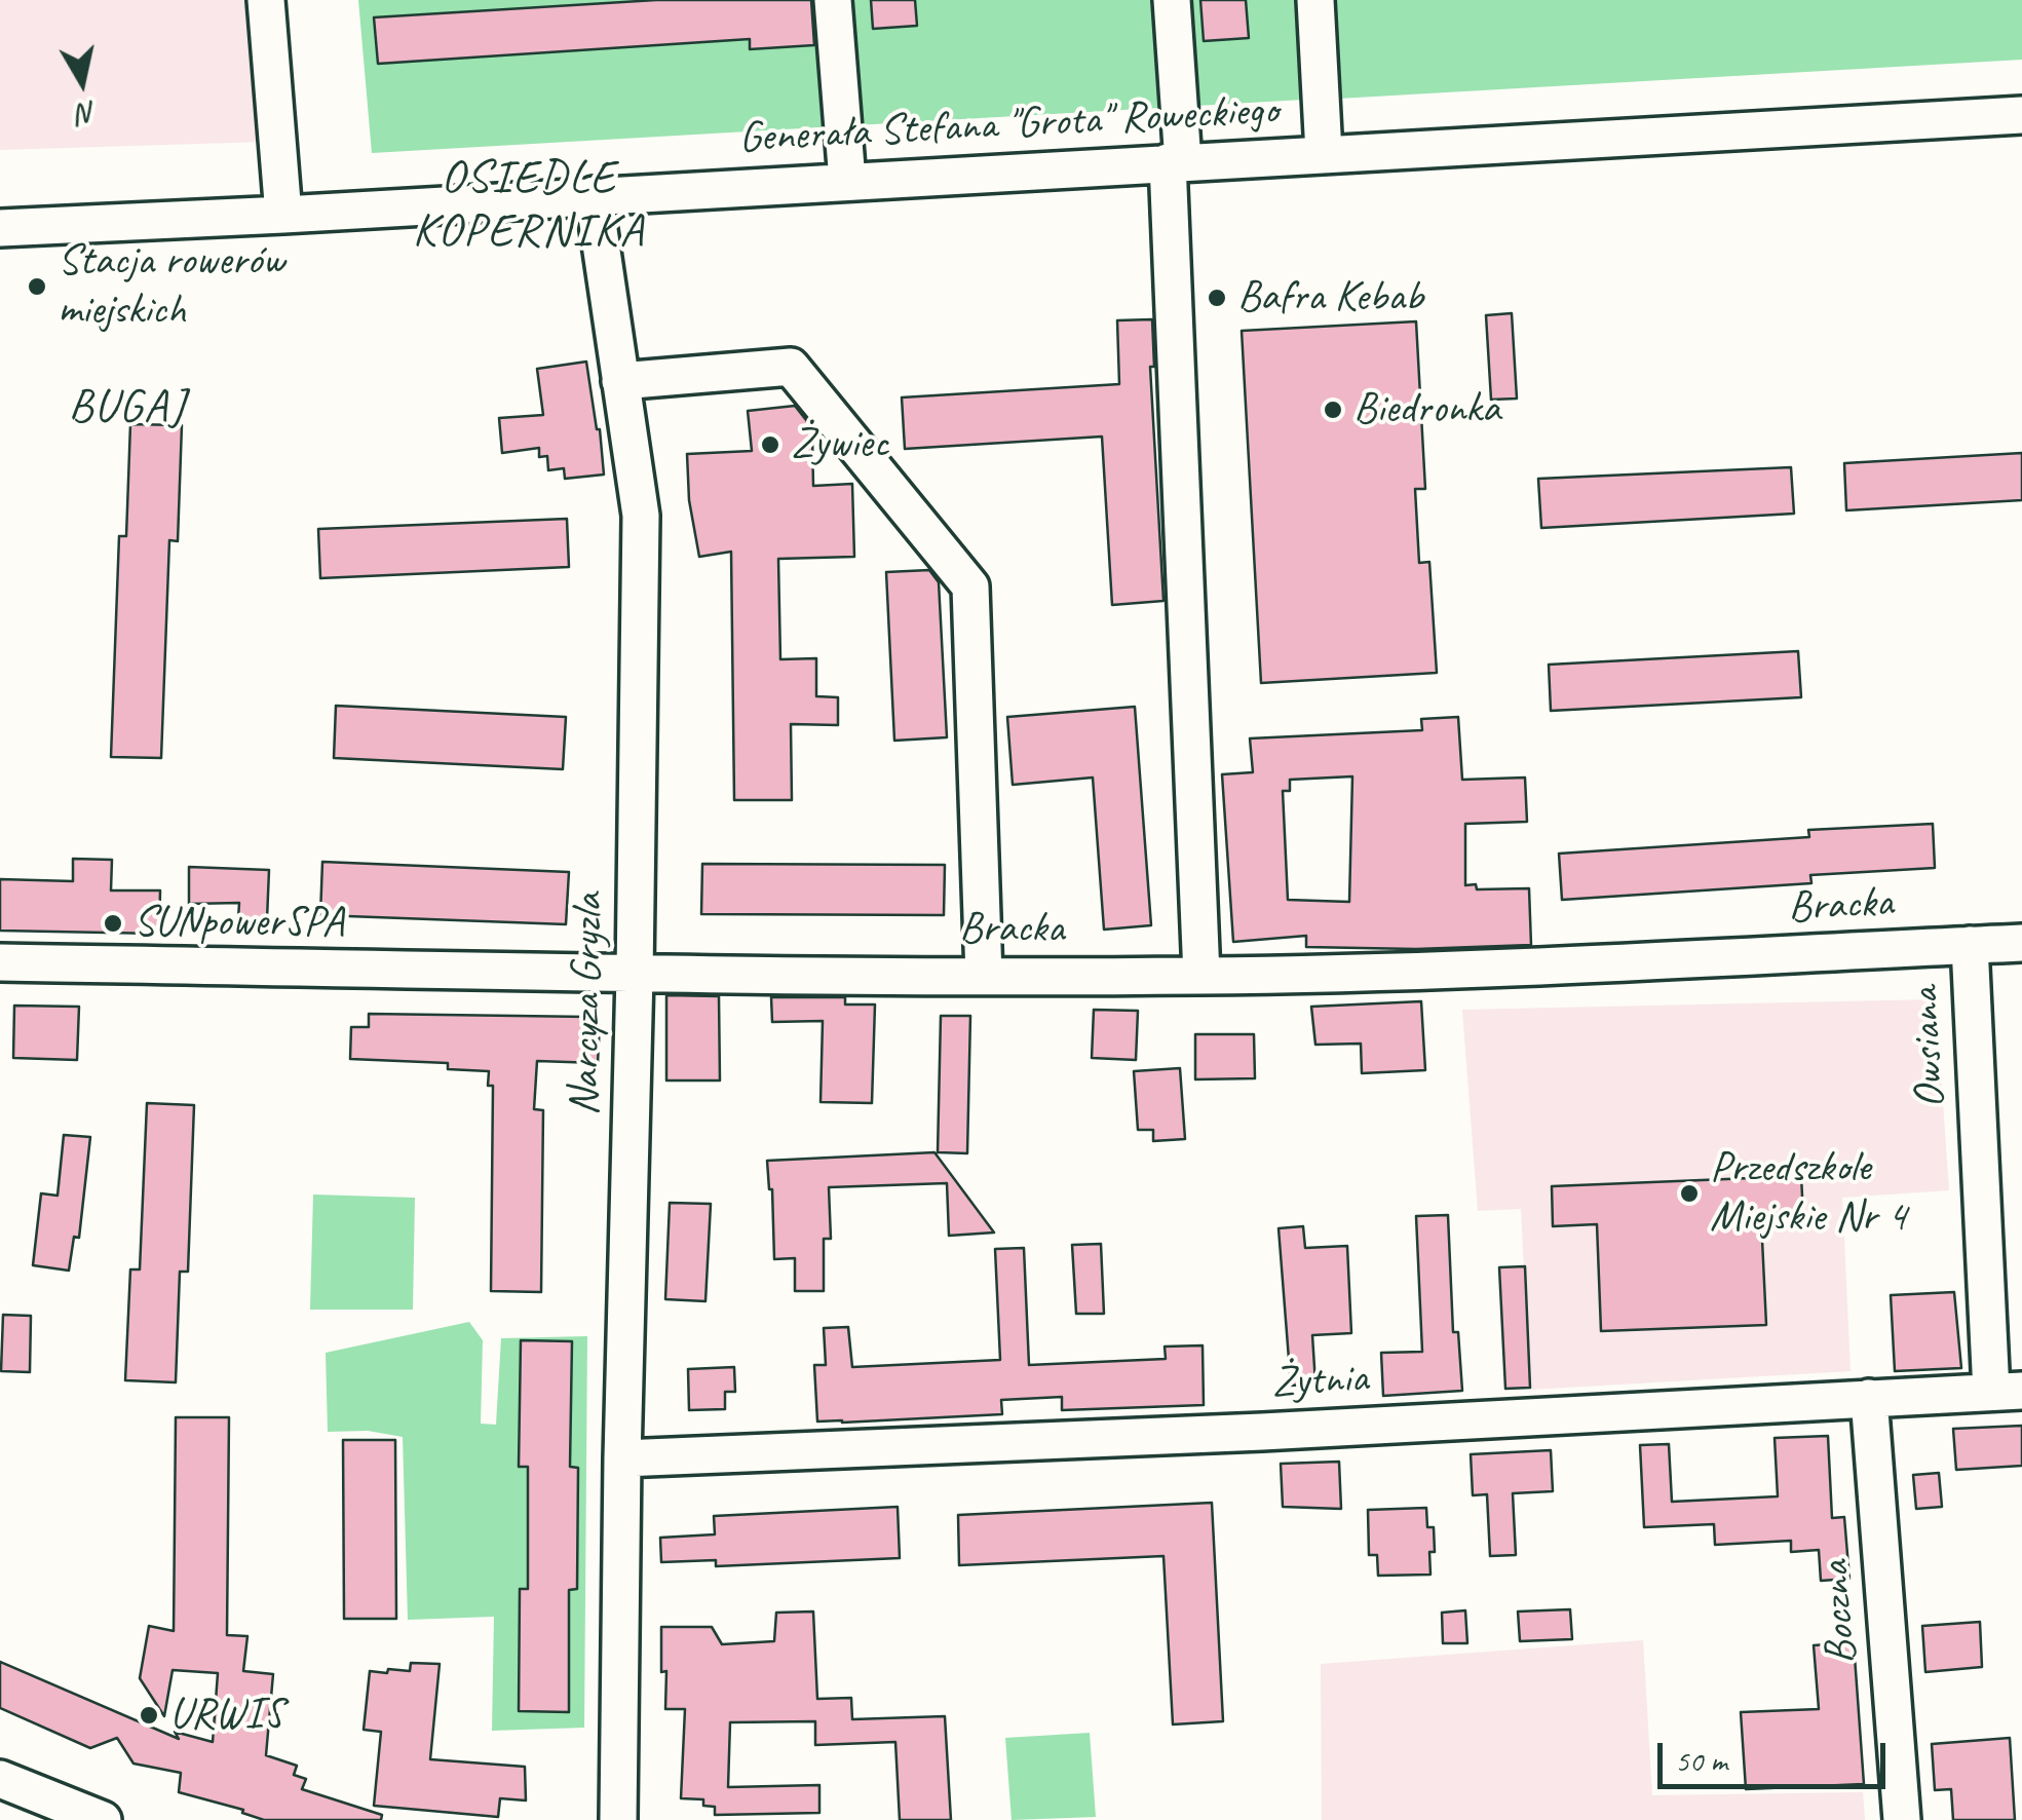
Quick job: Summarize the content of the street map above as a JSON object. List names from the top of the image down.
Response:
{
  "streets": {
    "street": [
      "Generała Stefana \"Grota\" Roweckiego",
      "Bracka",
      "Narcyza Gryzla",
      "Owsiana",
      "Żytnia",
      "Boczna"
    ]
  },
  "crossings": [
    ["Generała Stefana \"Grota\" Roweckiego", "Narcyza Gryzla"],
    ["Bracka", "Narcyza Gryzla"],
    ["Bracka", "Owsiana"],
    ["Narcyza Gryzla", "Żytnia"],
    ["Owsiana", "Żytnia"],
    ["Żytnia", "Boczna"]
  ],
  "districts": ["OSIEDLE KOPERNIKA", "BUGAJ"],
  "places": [
    "Stacja rowerów miejskich",
    "Bafra Kebab",
    "Biedronka",
    "Żywiec",
    "SUNpowerSPA",
    "Przedszkole Miejskie Nr 4",
    "URWIS"
  ],
  "scale_bar": "50 m",
  "north": "bottom"
}
